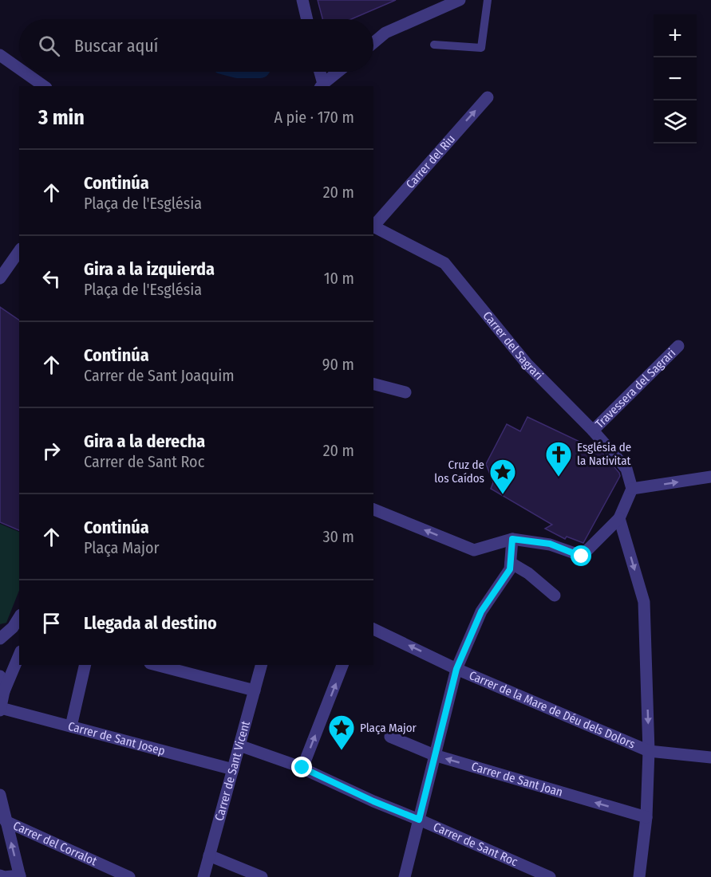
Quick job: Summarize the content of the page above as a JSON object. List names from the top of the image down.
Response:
{
  "streets": {
    "street": [
      "Carrer del Riu",
      "Carrer del Sagrari",
      "Travessera del Sagrari",
      "Carrer de la Mare de Déu dels Dolors",
      "Carrer de Sant Josep",
      "Carrer de Sant Vicent",
      "Carrer de Sant Joan",
      "Carrer del Corralot",
      "Carrer de Sant Roc"
    ]
  },
  "crossings": [
    ["Carrer del Sagrari", "Travessera del Sagrari"],
    ["Carrer de Sant Josep", "Carrer de Sant Vicent"]
  ],
  "one_way": ["Carrer del Riu", "Carrer de Sant Joan"],
  "places": {
    "church": ["Església de la Nativitat"],
    "place": ["Cruz de los Caídos", "Plaça Major"]
  },
  "page": {
    "map_buttons": ["+", "−"],
    "search": "Buscar aquí",
    "heading": ["3 min", "A pie · 170 m"],
    "list": [
      ["Continúa", "Plaça de l'Església", "20 m"],
      ["Gira a la izquierda", "Plaça de l'Església", "10 m"],
      ["Continúa", "Carrer de Sant Joaquim", "90 m"],
      ["Gira a la derecha", "Carrer de Sant Roc", "20 m"],
      ["Continúa", "Plaça Major", "30 m"],
      "Llegada al destino"
    ]
  }
}
